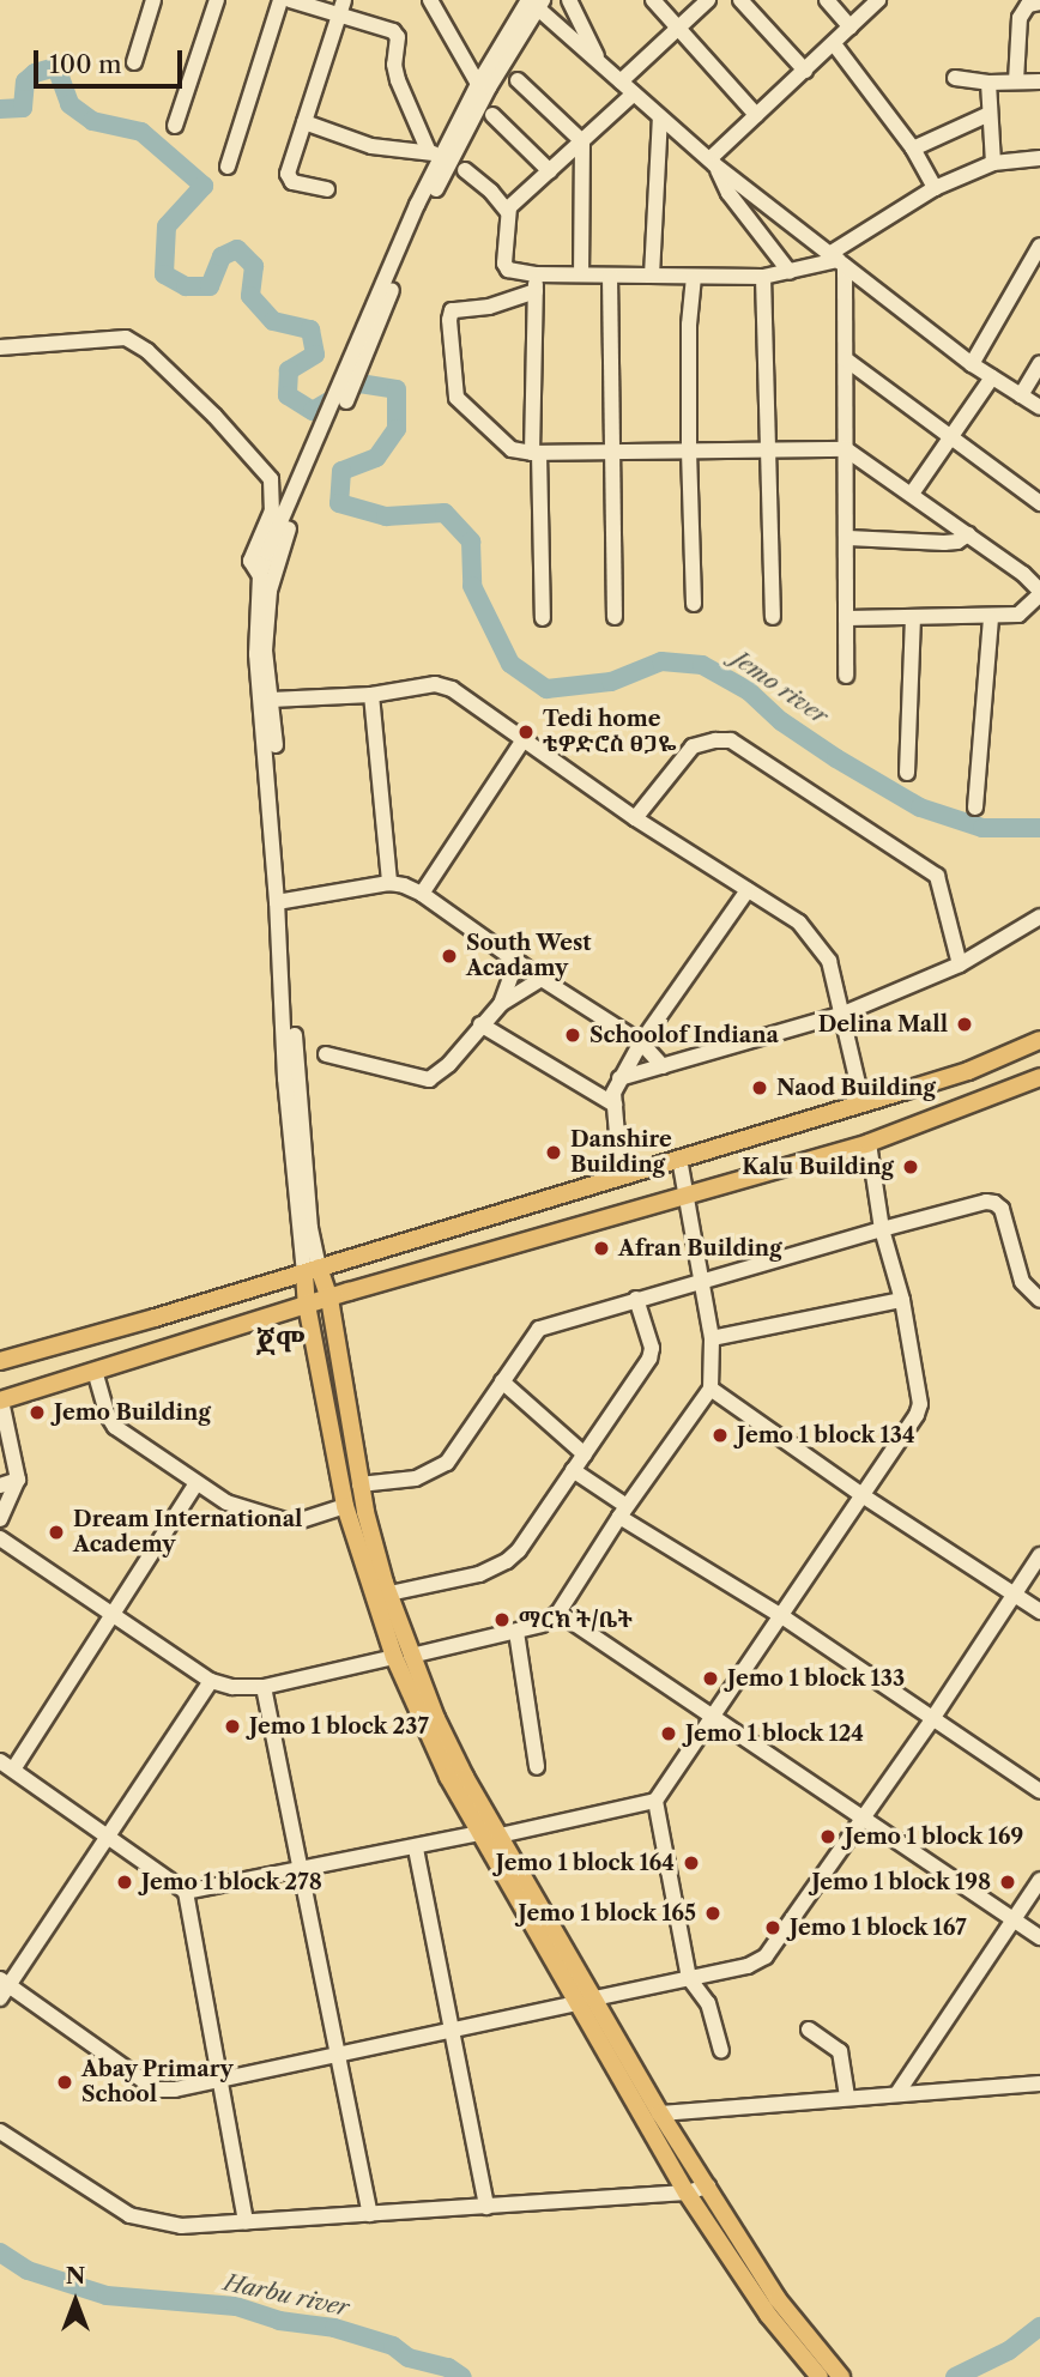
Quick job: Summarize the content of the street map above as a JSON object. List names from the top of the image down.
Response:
{
  "districts": ["ጀሞ"],
  "water": ["Jemo river", "Harbu river"],
  "places": [
    "Tedi home ቴዎድሮስ ፀጋዬ",
    "South West Acadamy",
    "Delina Mall",
    "Schoolof Indiana",
    "Naod Building",
    "Danshire Building",
    "Kalu Building",
    "Afran Building",
    "Jemo Building",
    "Jemo 1 block 134",
    "Dream International Academy",
    "ማርክ ት/ቤት",
    "Jemo 1 block 133",
    "Jemo 1 block 237",
    "Jemo 1 block 124",
    "Jemo 1 block 169",
    "Jemo 1 block 164",
    "Jemo 1 block 278",
    "Jemo 1 block 198",
    "Jemo 1 block 165",
    "Jemo 1 block 167",
    "Abay Primary School"
  ],
  "scale_bar": "100 m",
  "north": "top"
}
